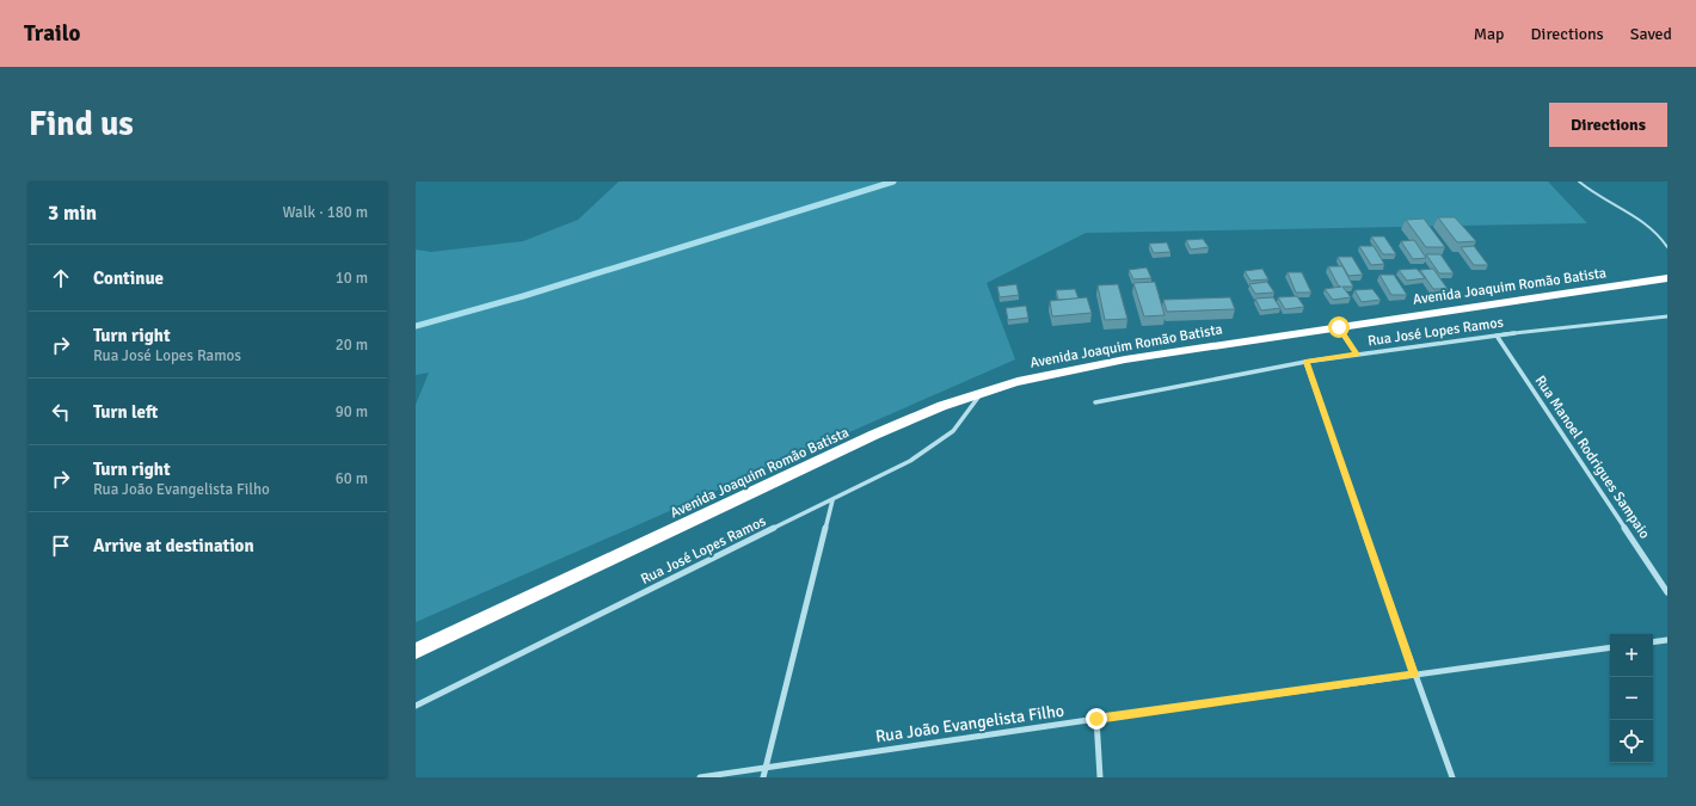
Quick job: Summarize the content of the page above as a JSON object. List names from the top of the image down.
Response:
{
  "streets": {
    "highway": ["Avenida Joaquim Romão Batista"],
    "street": ["Rua José Lopes Ramos", "Rua Manoel Rodrigues Sampaio", "Rua João Evangelista Filho"]
  },
  "crossings": [
    ["Avenida Joaquim Romão Batista", "Rua José Lopes Ramos"],
    ["Rua José Lopes Ramos", "Rua Manoel Rodrigues Sampaio"]
  ],
  "page": {
    "header": "Trailo",
    "nav": ["Map", "Directions", "Saved"],
    "buttons": "Directions",
    "title": "Find us",
    "heading": ["3 min", "Walk · 180 m"],
    "list": [
      ["Continue", "10 m"],
      ["Turn right", "Rua José Lopes Ramos", "20 m"],
      ["Turn left", "90 m"],
      ["Turn right", "Rua João Evangelista Filho", "60 m"],
      "Arrive at destination"
    ],
    "map_buttons": ["+", "−"]
  }
}
